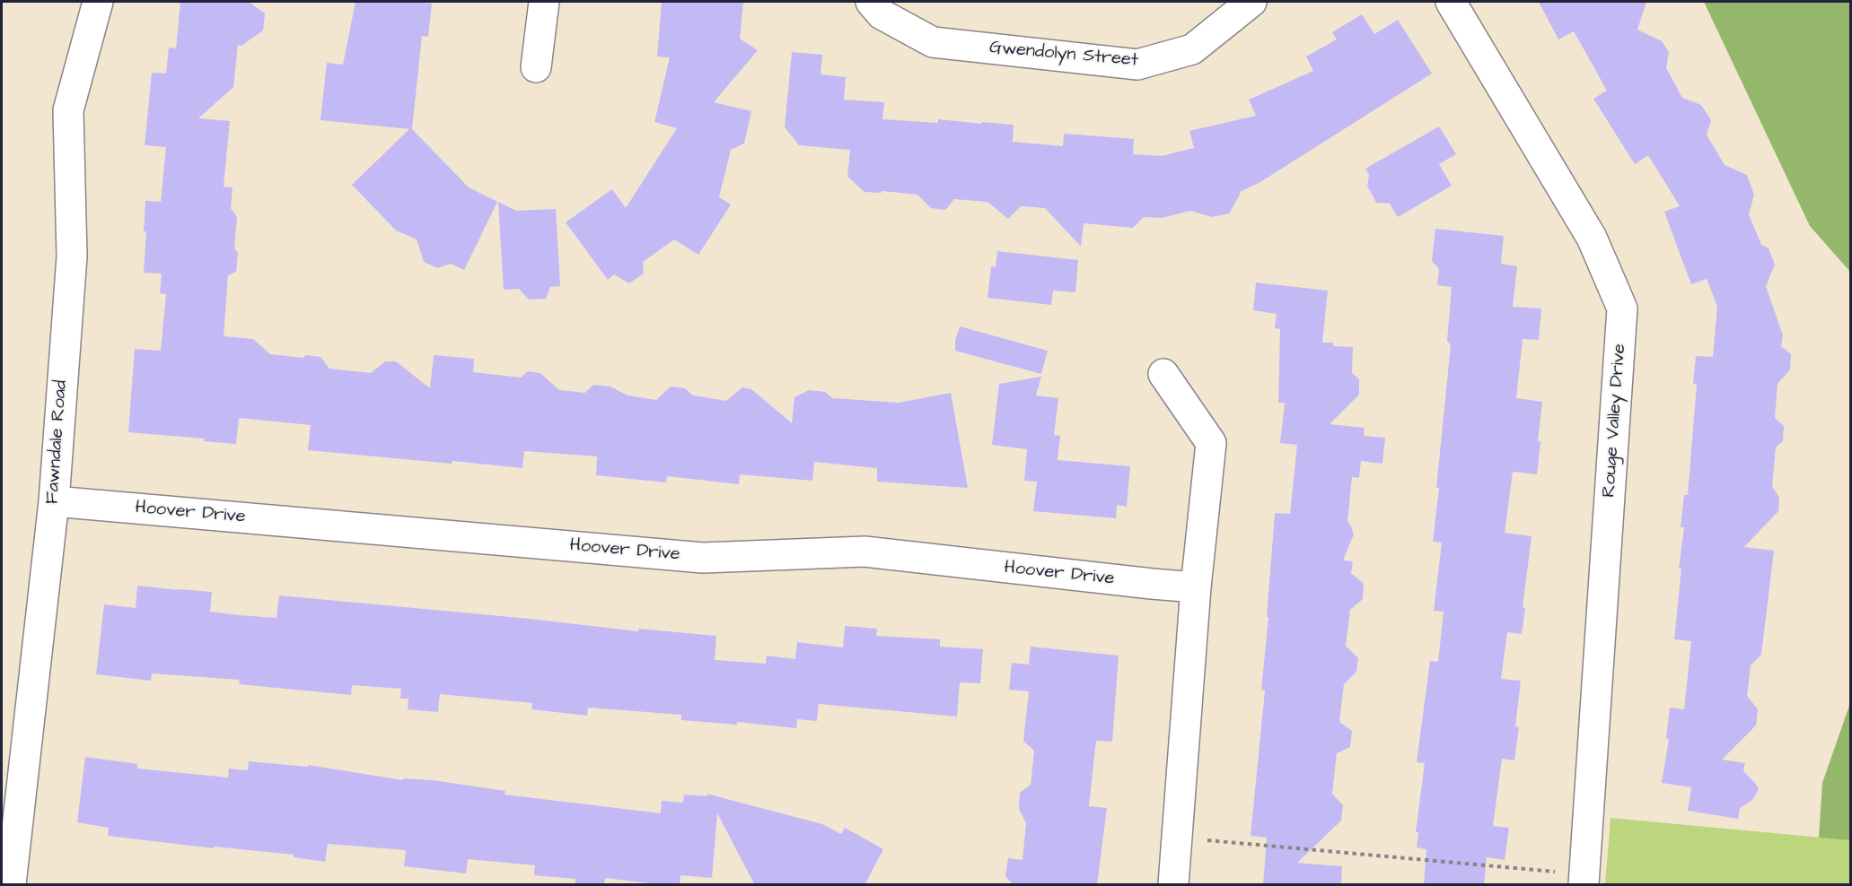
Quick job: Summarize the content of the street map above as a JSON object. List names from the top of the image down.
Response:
{
  "streets": {
    "street": [
      "Gwendolyn Street",
      "Rouge Valley Drive",
      "Fawndale Road",
      "Hoover Drive"
    ]
  },
  "crossings": [
    ["Fawndale Road", "Hoover Drive"]
  ]
}
